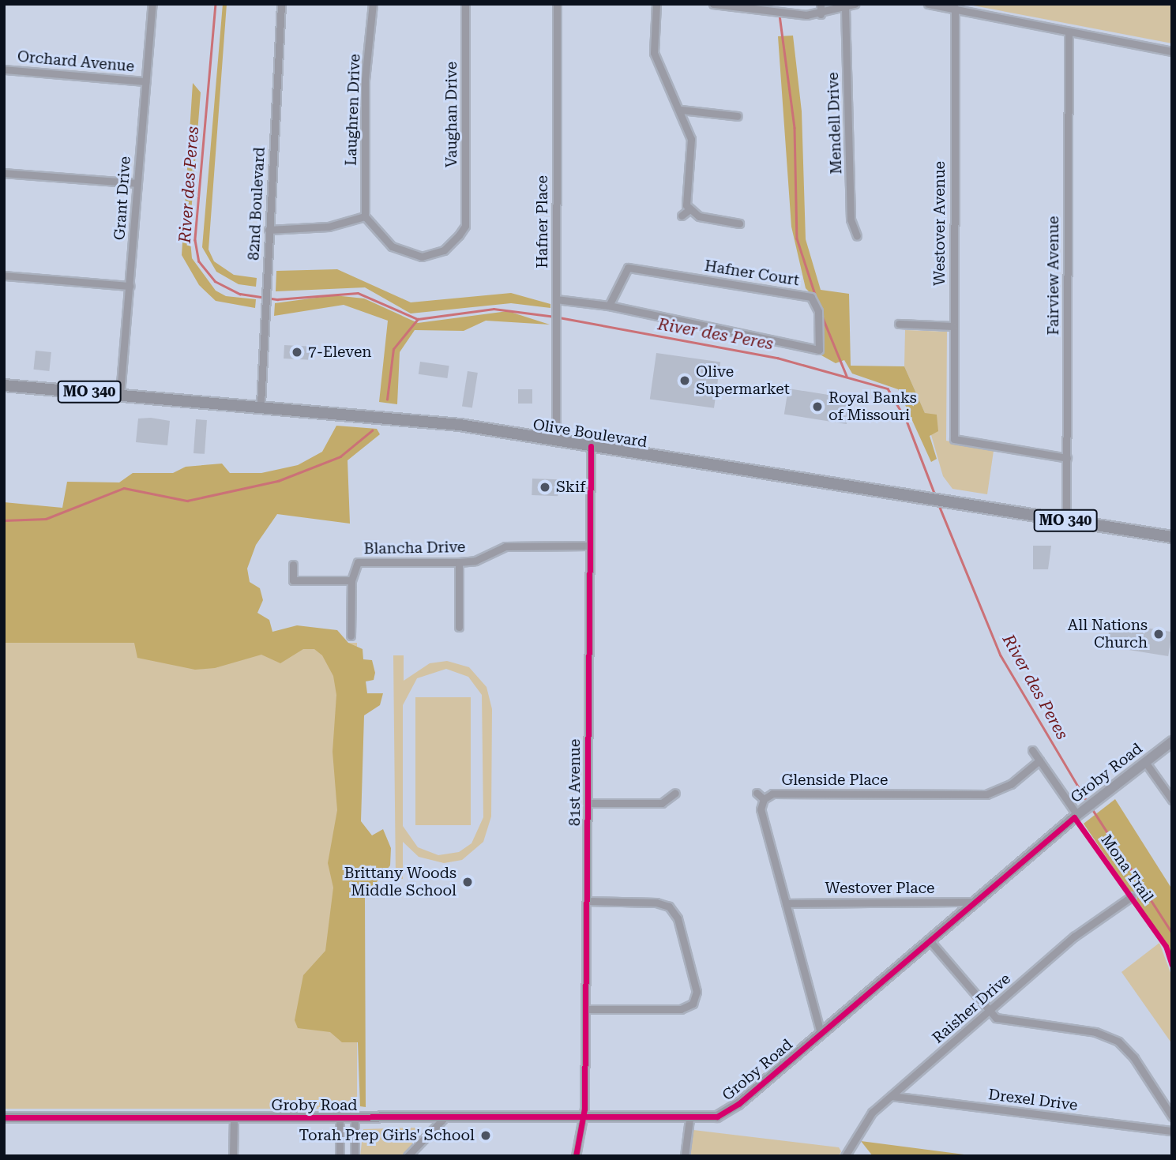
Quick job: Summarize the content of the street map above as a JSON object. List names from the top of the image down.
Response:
{
  "streets": {
    "main road": ["MO 340", "Olive Boulevard"],
    "street": [
      "Orchard Avenue",
      "Laughren Drive",
      "Vaughan Drive",
      "Mendell Drive",
      "Grant Drive",
      "82nd Boulevard",
      "Hafner Place",
      "Westover Avenue",
      "Hafner Court",
      "Fairview Avenue",
      "Blancha Drive",
      "Groby Road",
      "Glenside Place",
      "81st Avenue",
      "Westover Place",
      "Raisher Drive",
      "Drexel Drive"
    ],
    "cycle path": ["Mona Trail"]
  },
  "crossings": [
    ["Orchard Avenue", "Grant Drive"],
    ["Laughren Drive", "Vaughan Drive"],
    ["Grant Drive", "Olive Boulevard"],
    ["82nd Boulevard", "Olive Boulevard"],
    ["Hafner Place", "Hafner Court"],
    ["Hafner Place", "Olive Boulevard"],
    ["Westover Avenue", "Fairview Avenue"],
    ["Fairview Avenue", "Olive Boulevard"],
    ["Olive Boulevard", "81st Avenue"],
    ["Blancha Drive", "81st Avenue"],
    ["Groby Road", "Glenside Place"],
    ["Groby Road", "81st Avenue"],
    ["Groby Road", "Westover Place"],
    ["Glenside Place", "Westover Place"],
    ["Raisher Drive", "Drexel Drive"]
  ],
  "water": ["River des Peres"],
  "places": [
    "7-Eleven",
    "Olive Supermarket",
    "Royal Banks of Missouri",
    "Skif",
    "All Nations Church",
    "Brittany Woods Middle School",
    "Torah Prep Girls' School"
  ]
}
